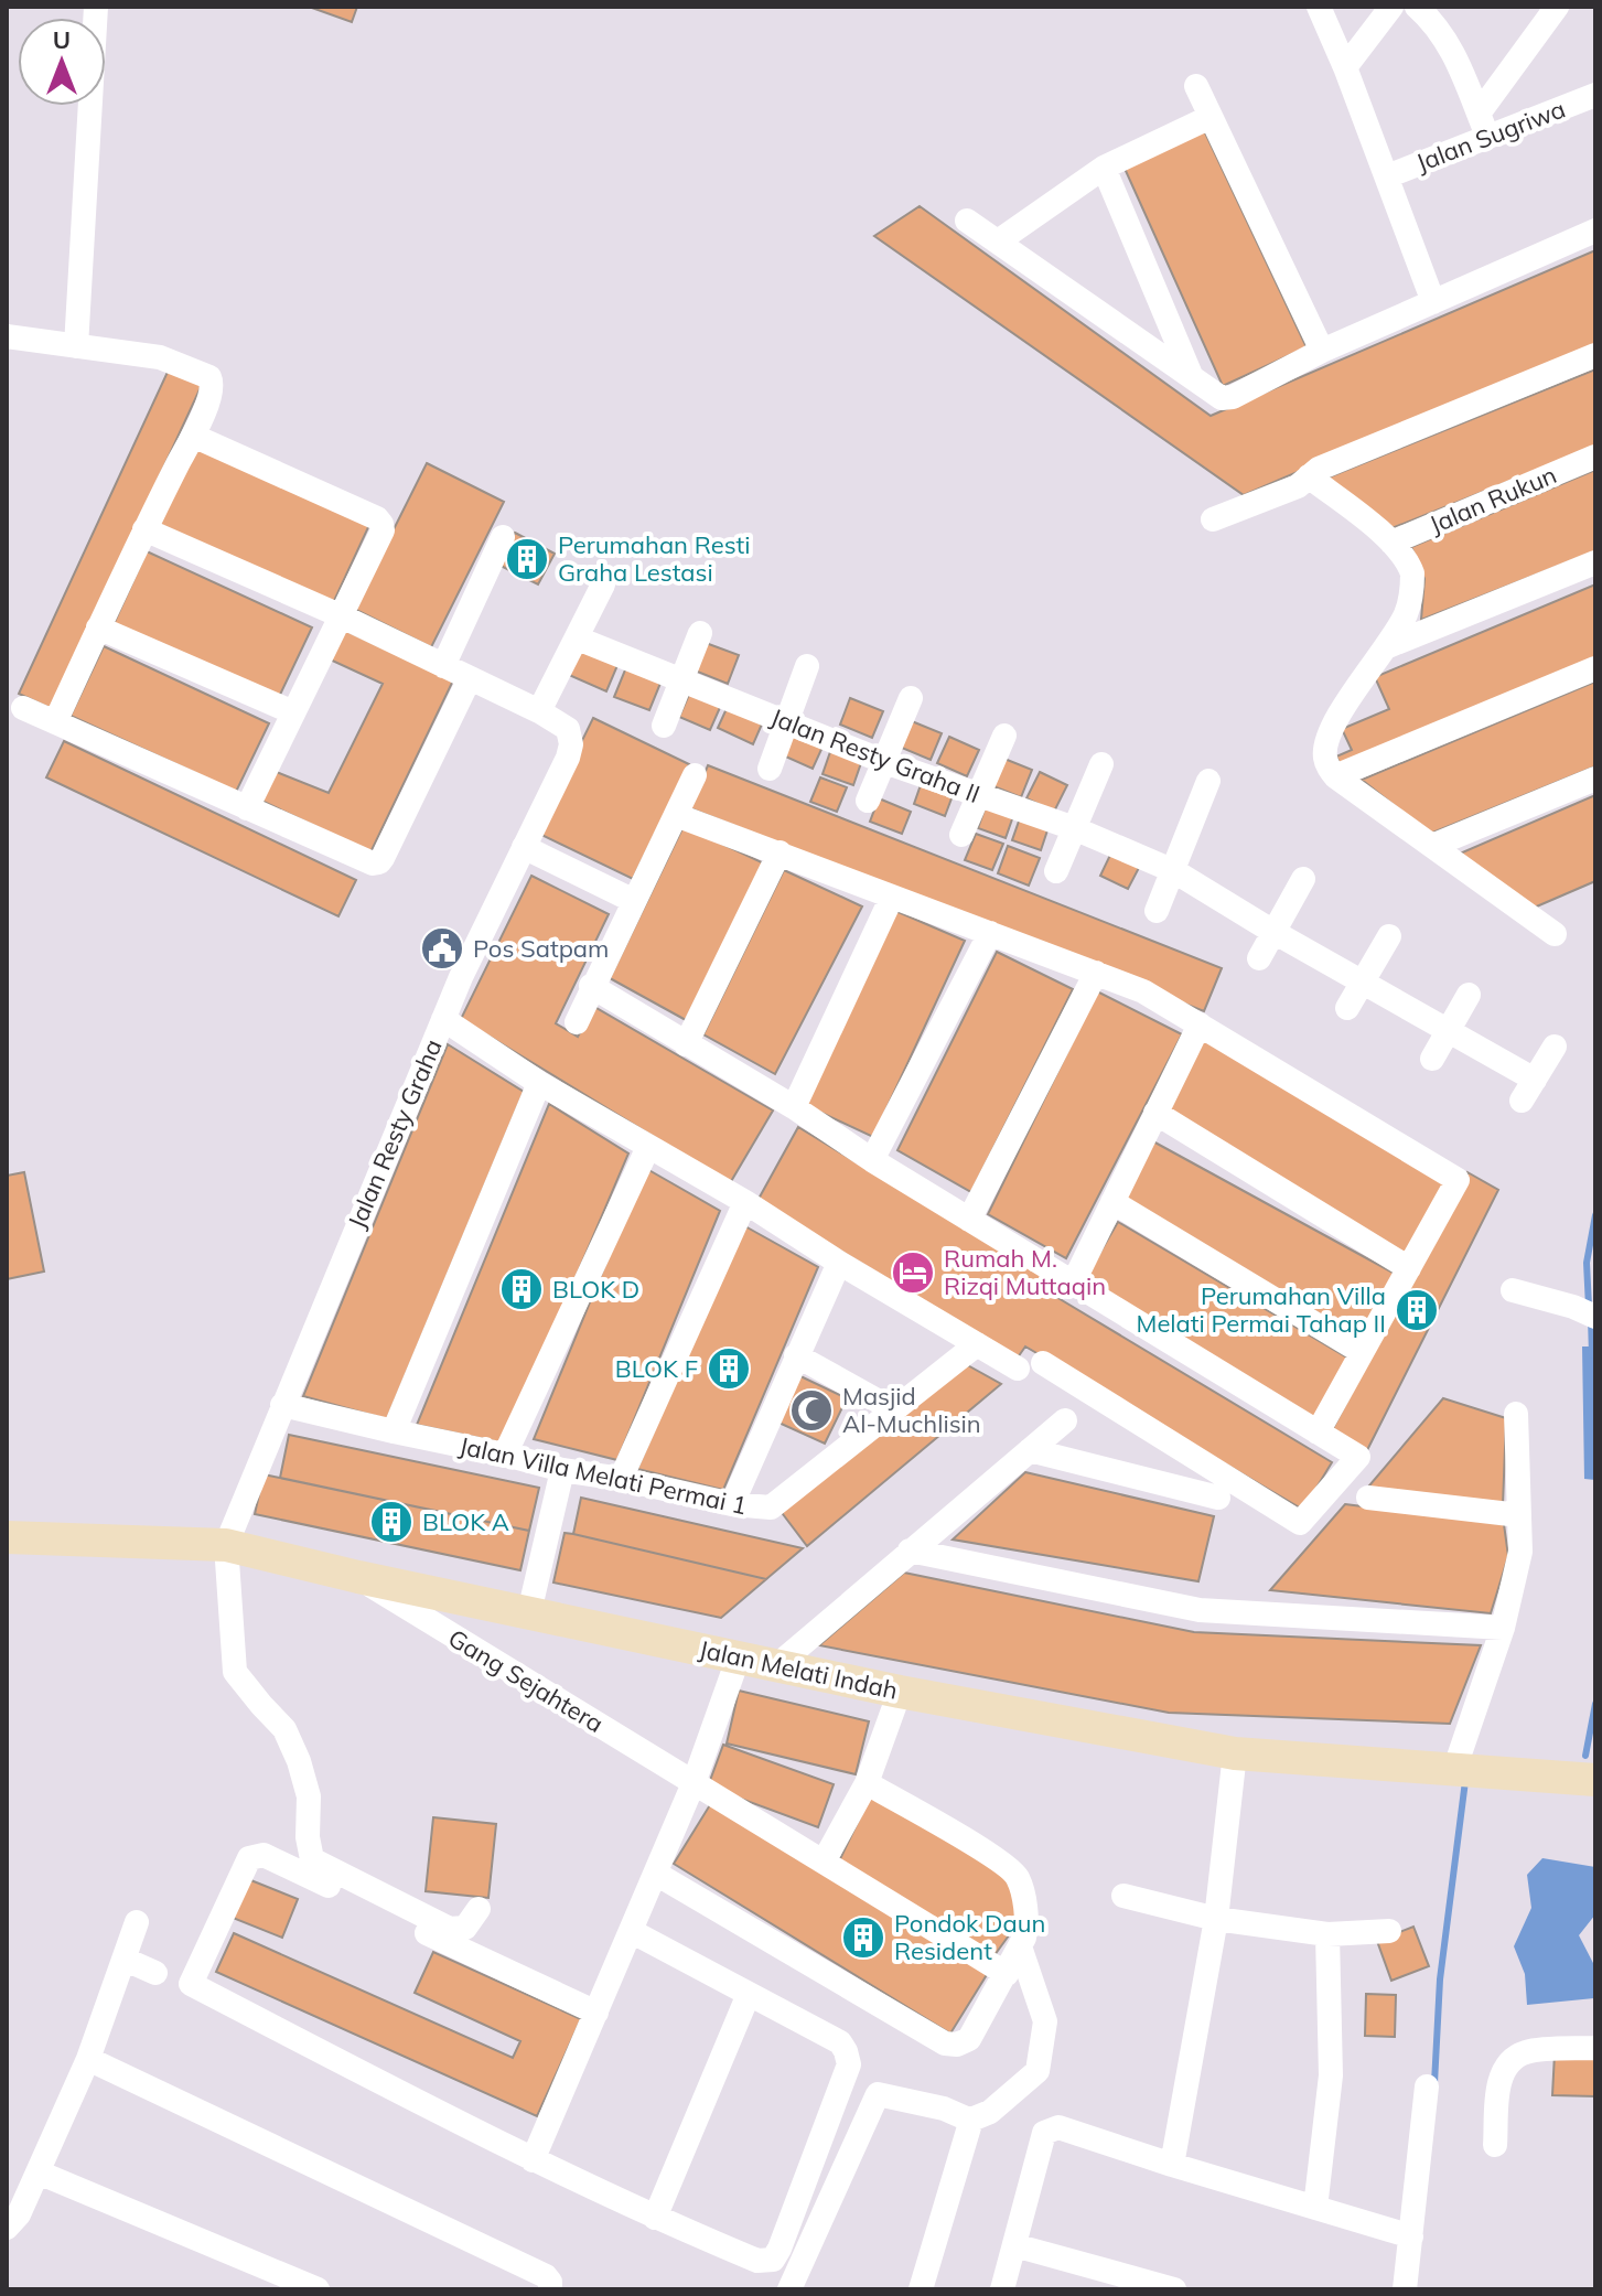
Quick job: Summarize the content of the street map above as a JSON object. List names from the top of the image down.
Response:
{
  "streets": {
    "main road": ["Jalan Melati Indah"],
    "street": [
      "Jalan Sugriwa",
      "Jalan Rukun",
      "Jalan Resty Graha II",
      "Jalan Resty Graha",
      "Jalan Villa Melati Permai 1",
      "Gang Sejahtera"
    ]
  },
  "crossings": [
    ["Jalan Resty Graha", "Jalan Villa Melati Permai 1"],
    ["Jalan Resty Graha", "Jalan Melati Indah"],
    ["Jalan Melati Indah", "Gang Sejahtera"]
  ],
  "places": {
    "building": [
      "Perumahan Resti Graha Lestasi",
      "BLOK D",
      "Perumahan Villa Melati Permai Tahap II",
      "BLOK F",
      "BLOK A",
      "Pondok Daun Resident"
    ],
    "public building": ["Pos Satpam"],
    "hotel": ["Rumah M. Rizqi Muttaqin"],
    "mosque": ["Masjid Al-Muchlisin"]
  },
  "north": "top"
}
